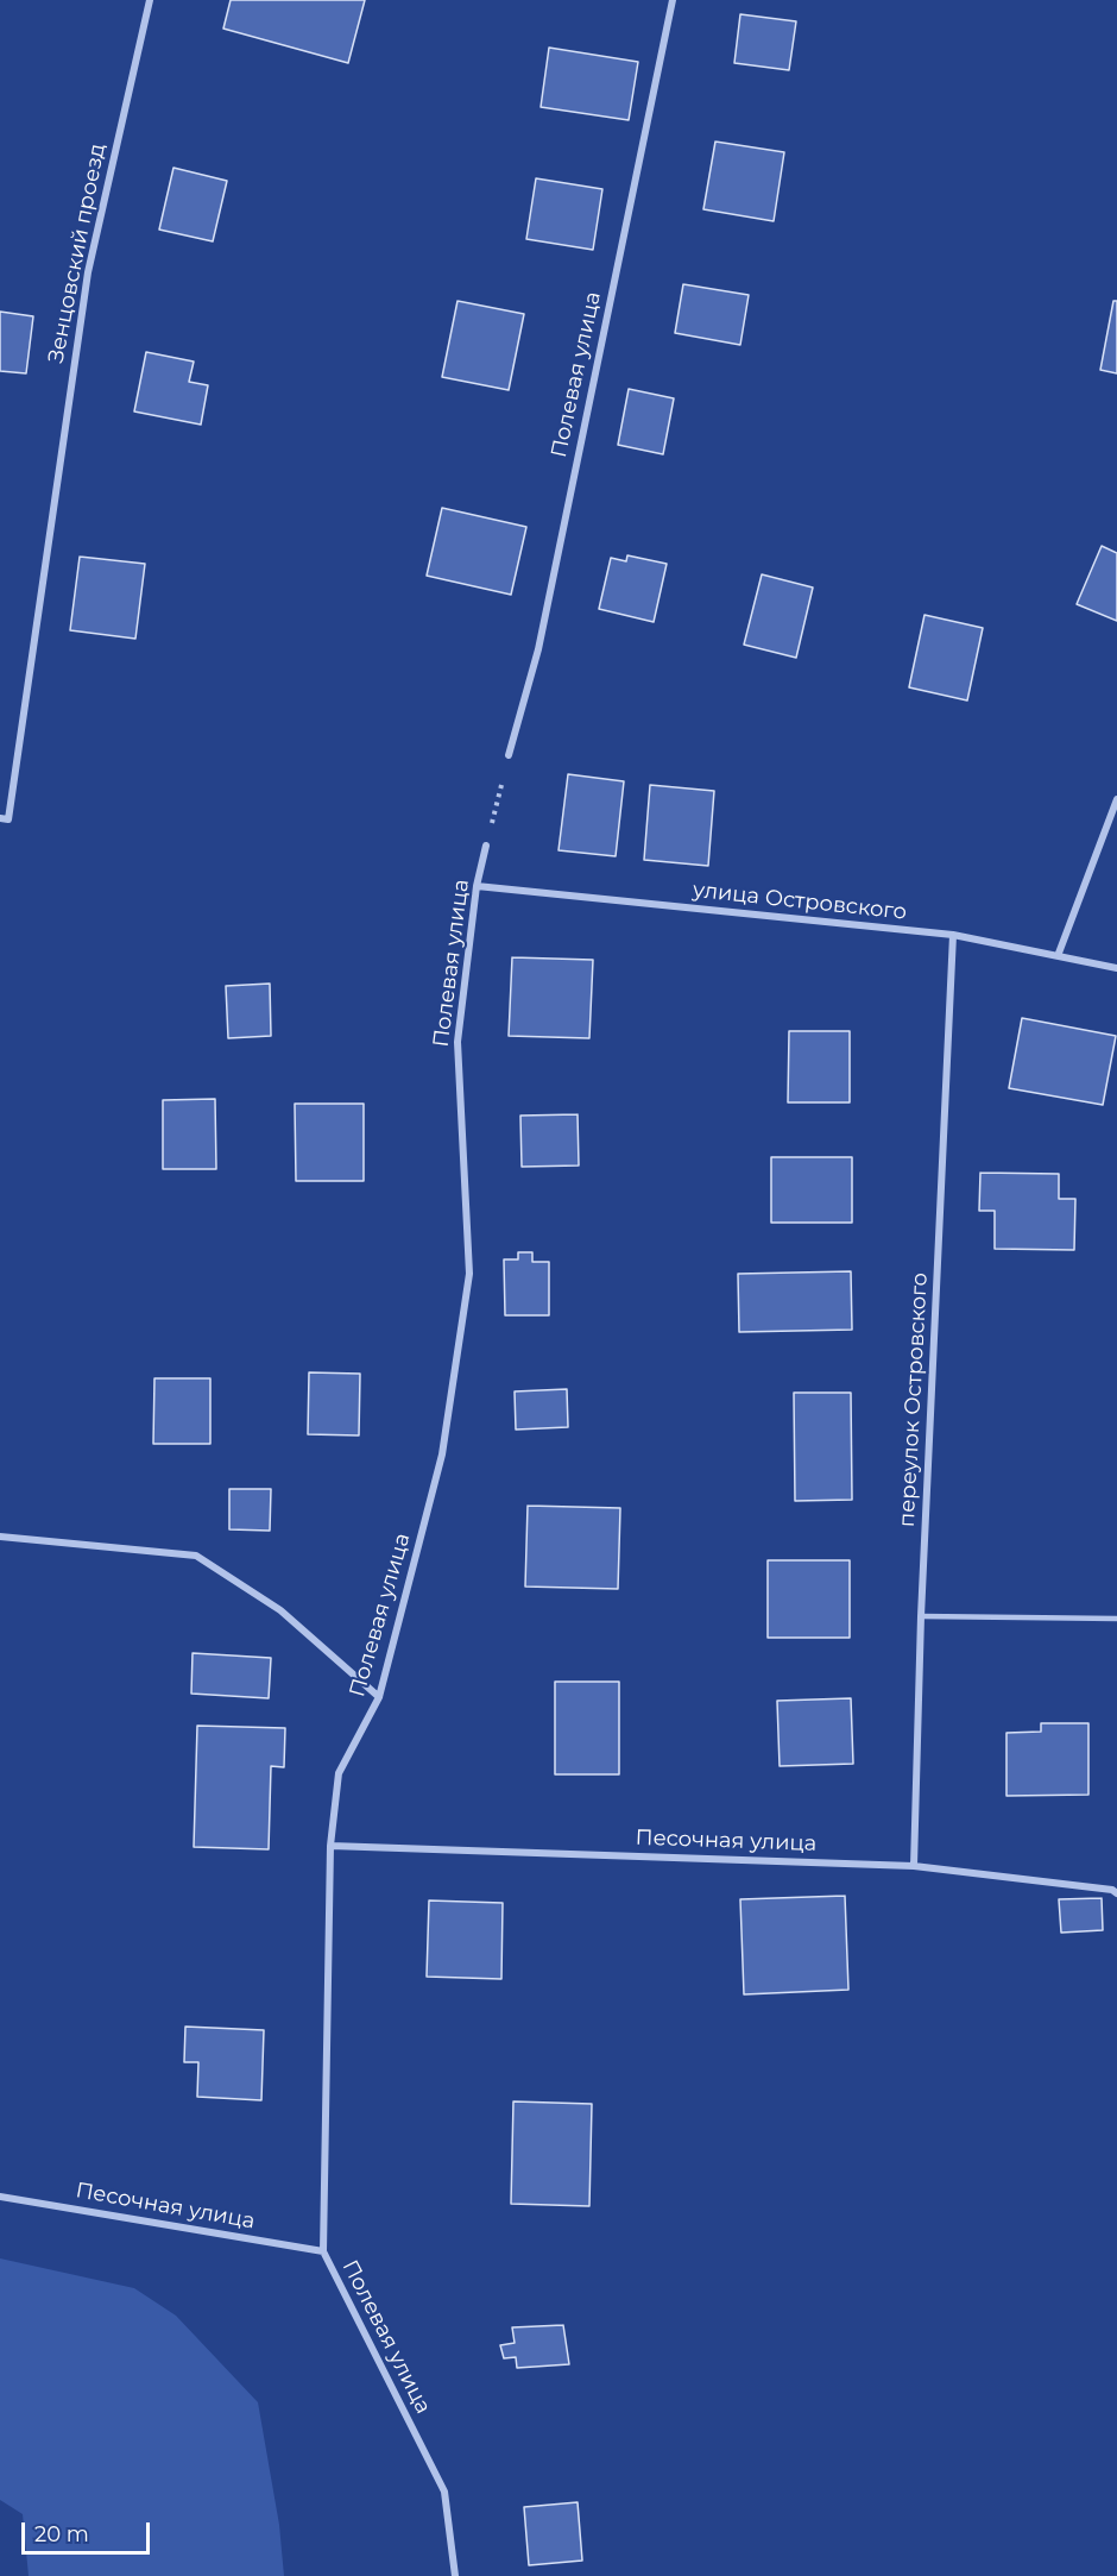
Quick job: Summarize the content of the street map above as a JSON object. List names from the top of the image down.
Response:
{
  "streets": {
    "street": [
      "Зенцовский проезд",
      "Полевая улица",
      "улица Островского",
      "переулок Островского",
      "Песочная улица"
    ]
  },
  "crossings": [
    ["Полевая улица", "улица Островского"],
    ["Полевая улица", "Песочная улица"],
    ["улица Островского", "переулок Островского"],
    ["переулок Островского", "Песочная улица"]
  ],
  "scale_bar": "20 m"
}
